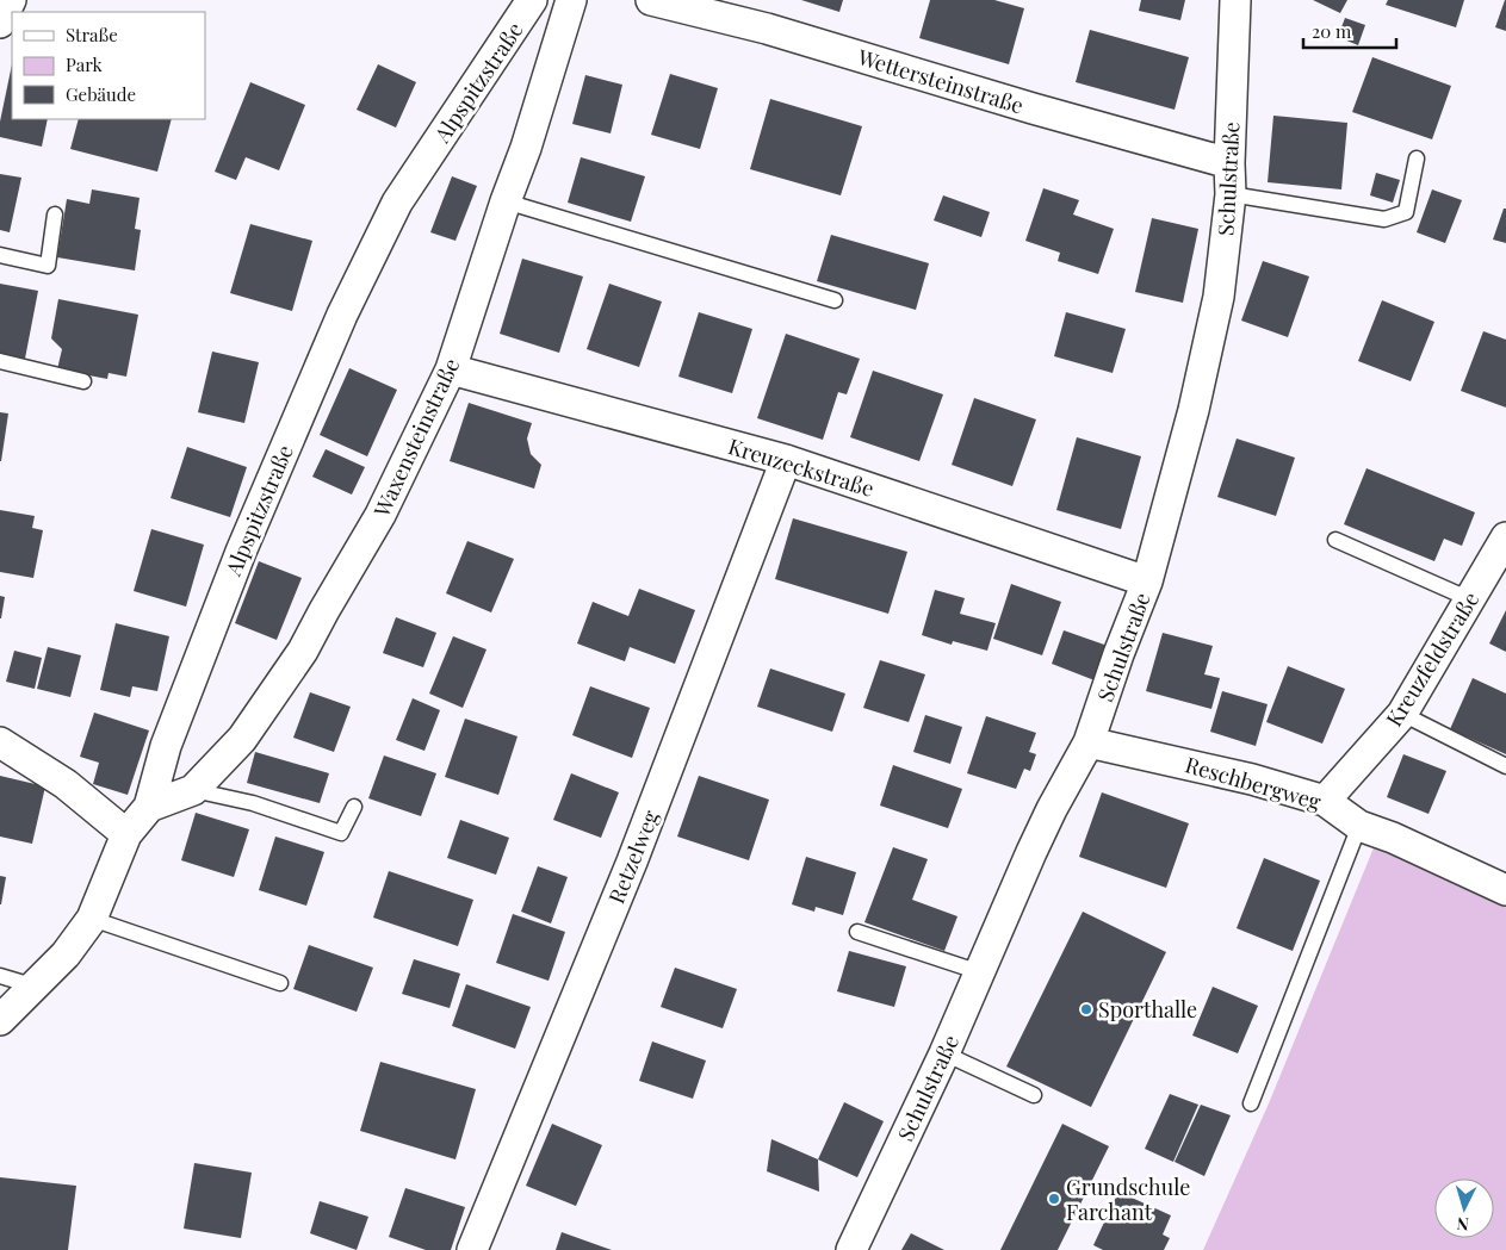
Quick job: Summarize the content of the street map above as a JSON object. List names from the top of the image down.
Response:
{
  "streets": {
    "street": [
      "Wettersteinstraße",
      "Alpspitzstraße",
      "Schulstraße",
      "Waxensteinstraße",
      "Kreuzeckstraße",
      "Kreuzfeldstraße",
      "Reschbergweg",
      "Retzelweg"
    ]
  },
  "crossings": [
    ["Wettersteinstraße", "Schulstraße"],
    ["Alpspitzstraße", "Waxensteinstraße"],
    ["Schulstraße", "Kreuzeckstraße"],
    ["Schulstraße", "Reschbergweg"],
    ["Waxensteinstraße", "Kreuzeckstraße"],
    ["Kreuzeckstraße", "Retzelweg"],
    ["Kreuzfeldstraße", "Reschbergweg"]
  ],
  "places": ["Sporthalle", "Grundschule Farchant"],
  "legend": ["Straße", "Park", "Gebäude"],
  "scale_bar": "20 m",
  "north": "bottom"
}
